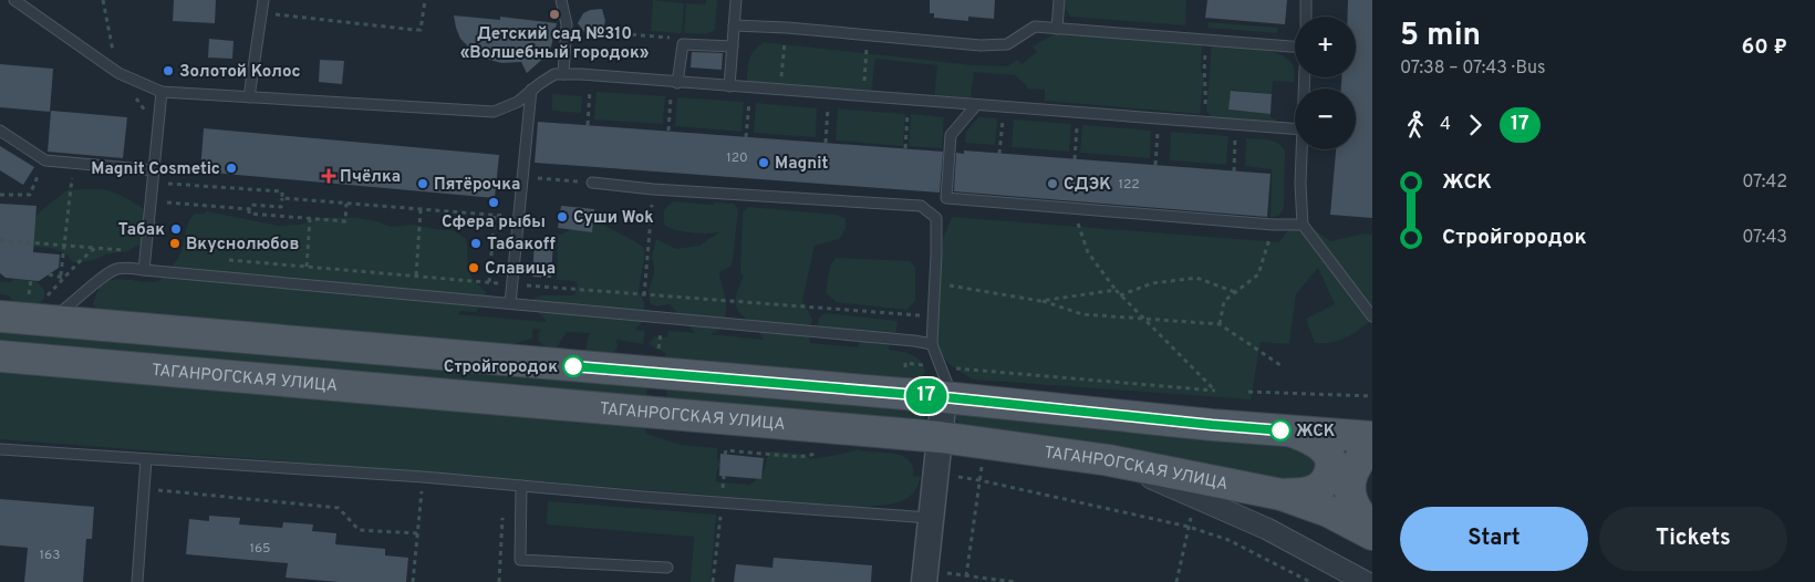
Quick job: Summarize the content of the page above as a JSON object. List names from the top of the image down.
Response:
{
  "streets": {
    "main road": ["ТАГАНРОГСКАЯ УЛИЦА"]
  },
  "places": {
    "other": [
      "Детский сад №310 «Волшебный городок»",
      "Золотой Колос",
      "Magnit",
      "Magnit Cosmetic",
      "Пятёрочка",
      "СДЭК",
      "Сфера рыбы",
      "Суши Wok",
      "Табак",
      "Вкуснолюбов",
      "Табакoff",
      "Славица",
      "Стройгородок",
      "ЖСК"
    ],
    "health": ["Пчёлка"]
  },
  "lines": ["bus line 17"],
  "house_numbers": [
    "120",
    "122",
    "165",
    "163"
  ],
  "page": {
    "on_map": "17",
    "heading": ["5 min", "07:38 – 07:43 · Bus", "60 ₽"],
    "map_buttons": ["+", "−"],
    "legs": ["4", "17"],
    "list": [
      {
        "name": "ЖСК",
        "value": "07:42"
      },
      {
        "name": "Стройгородок",
        "value": "07:43"
      }
    ],
    "buttons": ["Start", "Tickets"]
  }
}
